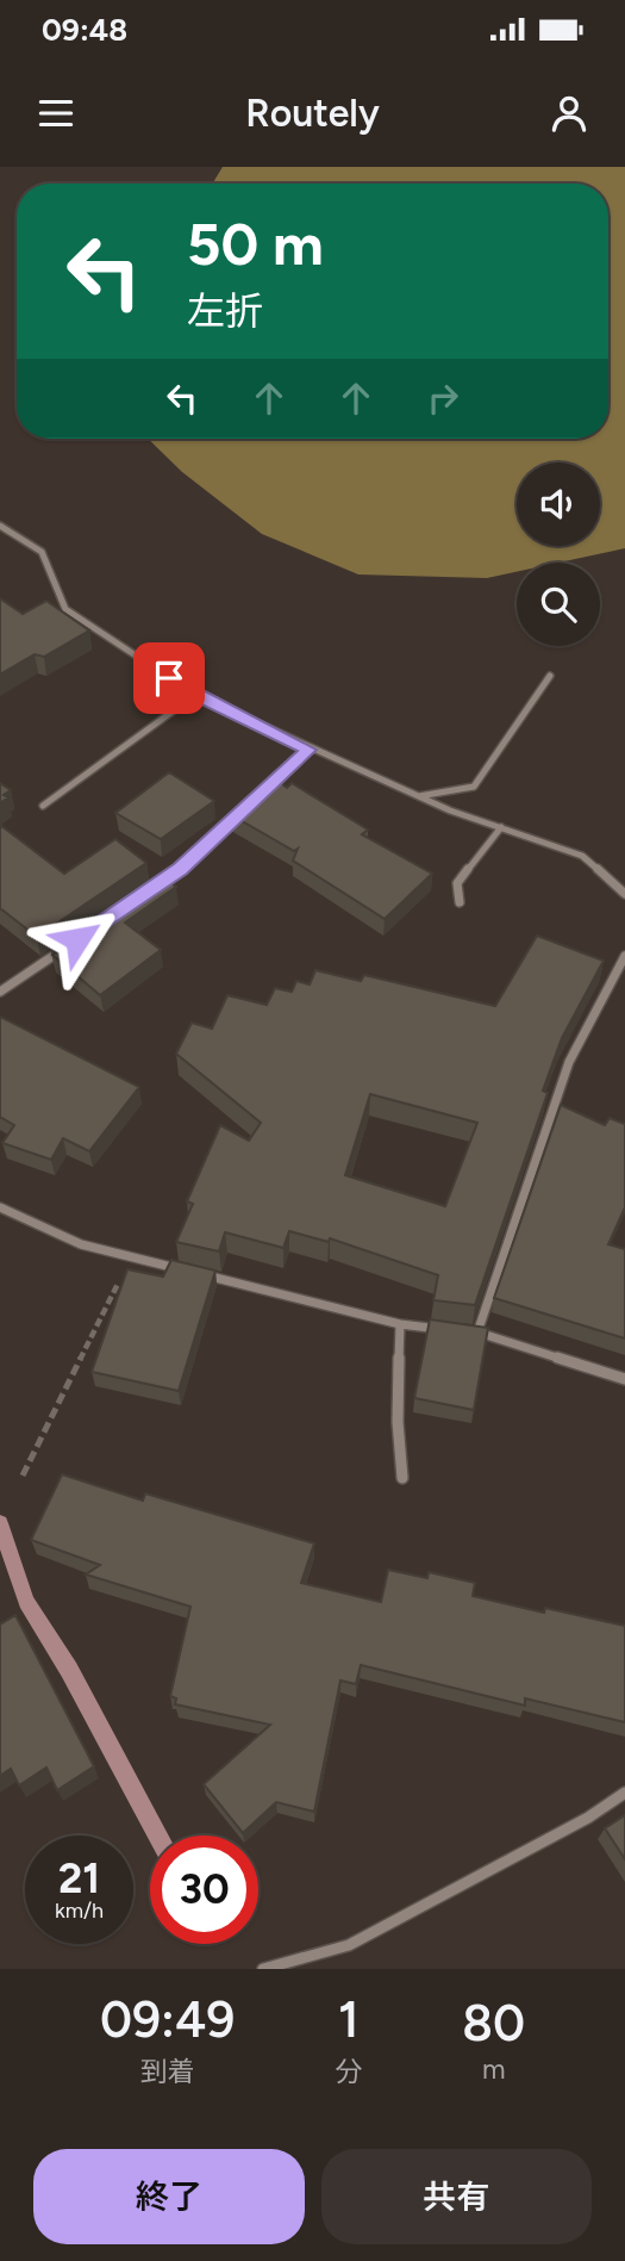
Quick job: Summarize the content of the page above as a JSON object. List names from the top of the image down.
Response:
{
  "page": {
    "status": "09:48",
    "header": "Routely",
    "turn": ["50 m", "左折"],
    "speed": "21 km/h",
    "limit": "30",
    "eta": [
      "09:49",
      "到着",
      "1",
      "分",
      "80",
      "m"
    ],
    "buttons": ["終了", "共有"]
  }
}
